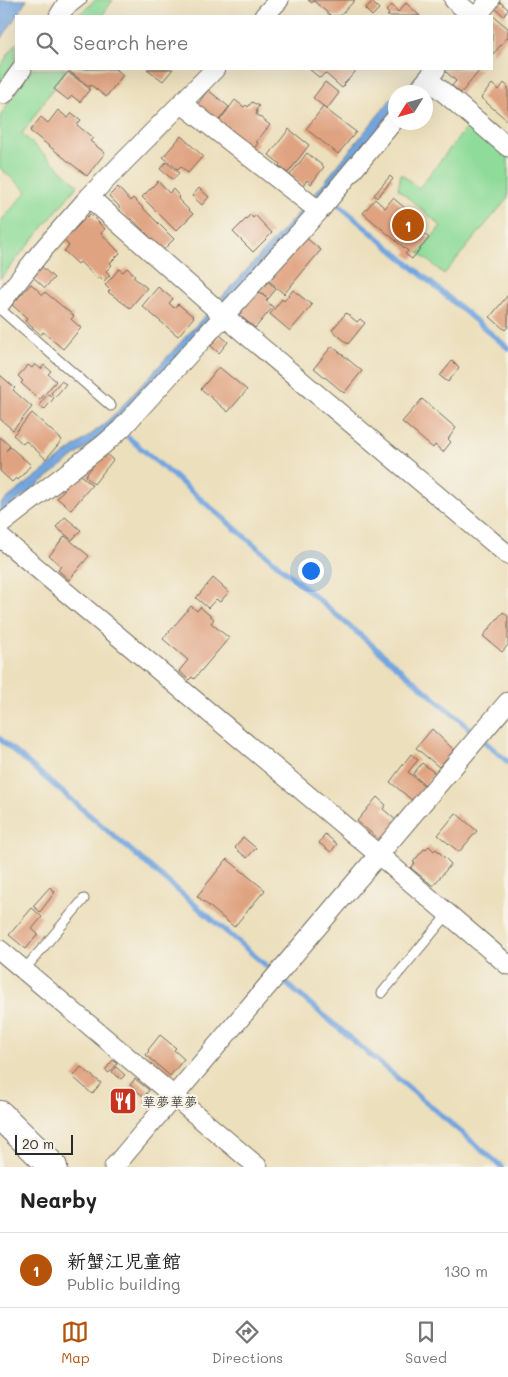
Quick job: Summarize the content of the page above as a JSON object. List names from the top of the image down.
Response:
{
  "places": {
    "restaurant": ["華夢華夢"]
  },
  "scale_bar": "20 m",
  "north": "bottom left",
  "page": {
    "search": "Search here",
    "pins": "1",
    "scale": "20 m",
    "heading": "Nearby",
    "list": [
      {
        "mark": "1",
        "name": "新蟹江児童館",
        "note": "Public building",
        "value": "130 m"
      }
    ],
    "nav": ["Map", "Directions", "Saved"]
  }
}
